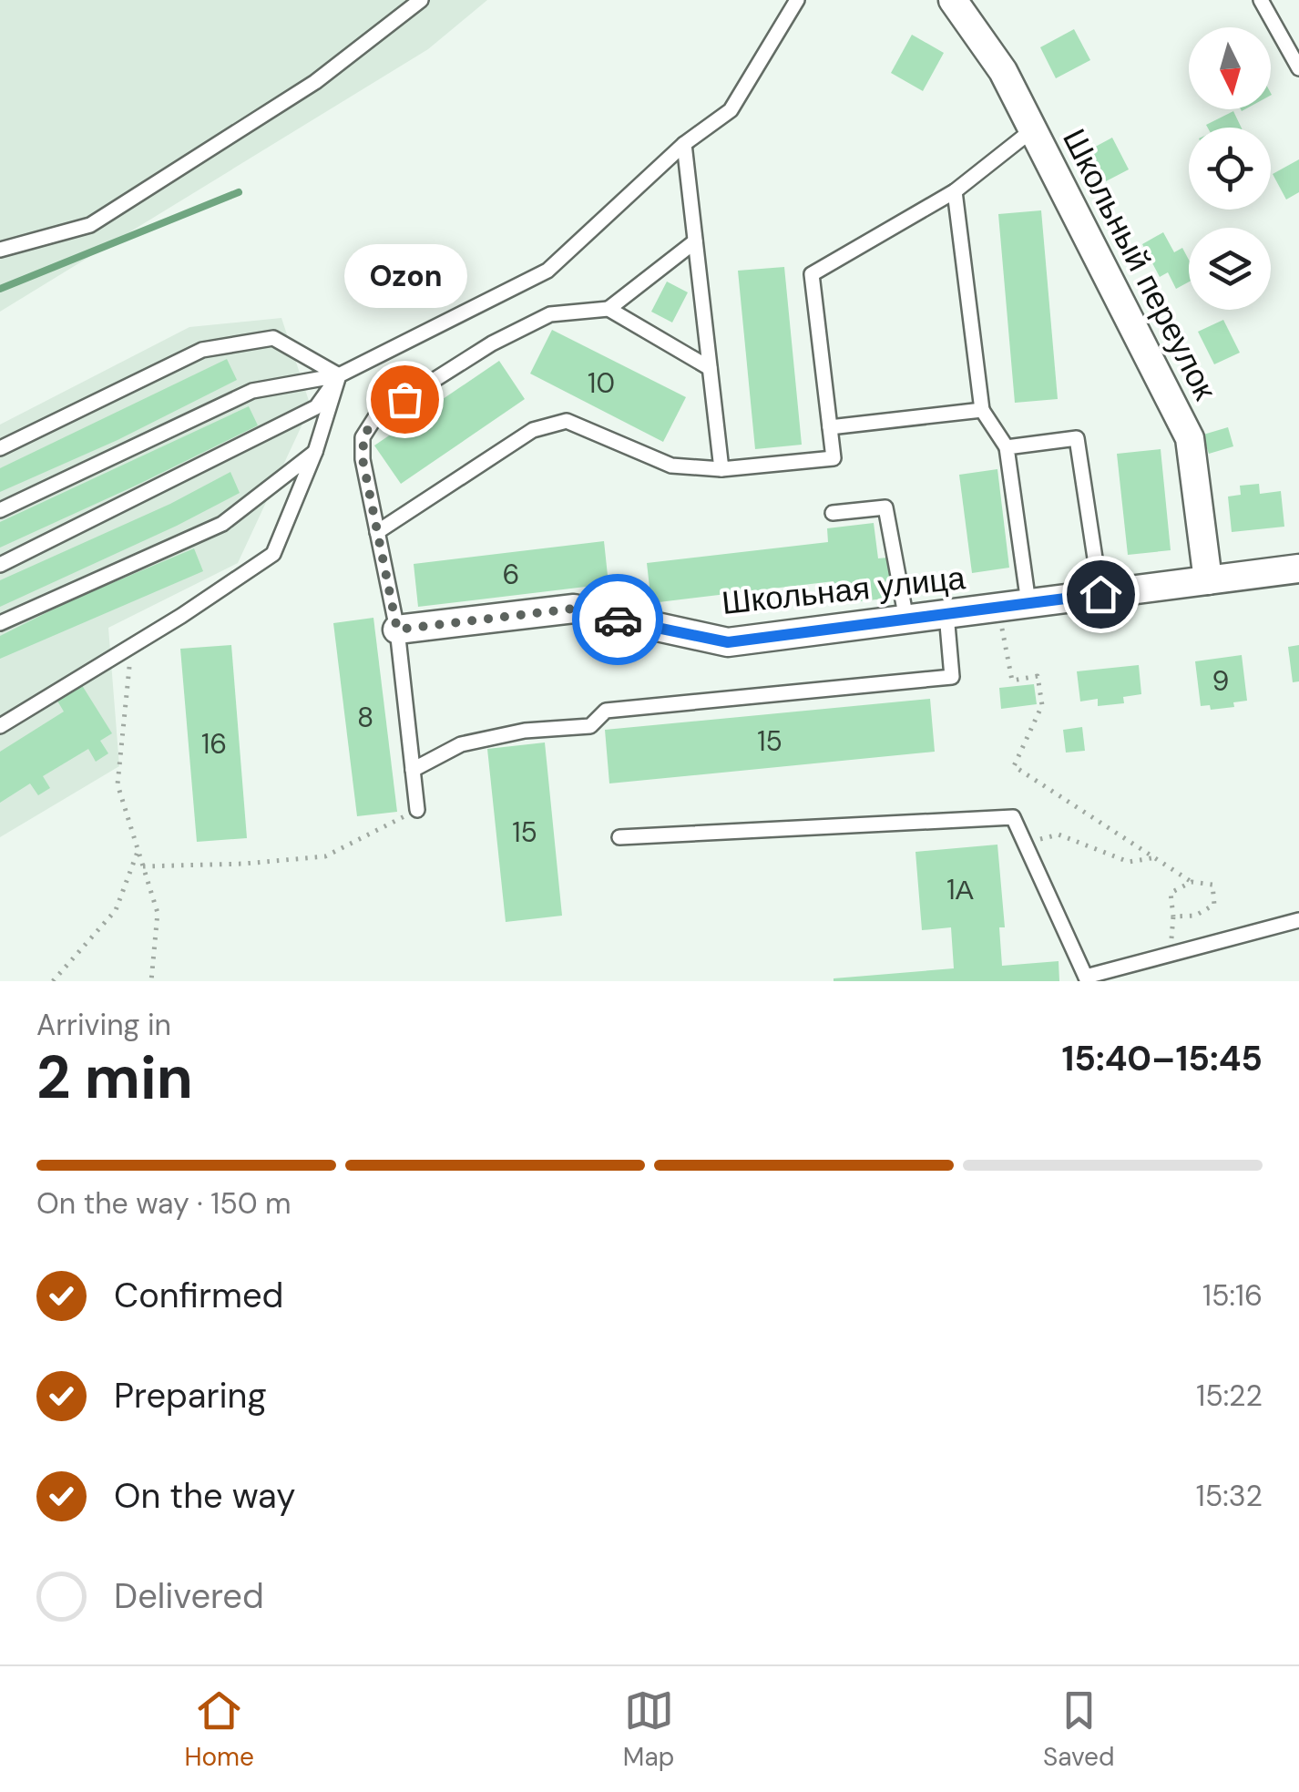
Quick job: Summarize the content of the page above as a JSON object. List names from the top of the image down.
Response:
{
  "streets": {
    "street": ["Школьный переулок", "Школьная улица"]
  },
  "crossings": [
    ["Школьный переулок", "Школьная улица"]
  ],
  "places": ["Ozon"],
  "house_numbers": [
    "10",
    "6",
    "9",
    "8",
    "15",
    "16",
    "15",
    "1А"
  ],
  "north": "bottom",
  "page": {
    "bubble": "Ozon",
    "heading": ["2 min", "Arriving in", "15:40–15:45"],
    "bar": "On the way · 150 m",
    "list": [
      ["Confirmed", "15:16"],
      ["Preparing", "15:22"],
      ["On the way", "15:32"],
      "Delivered"
    ],
    "tabs": ["Home", "Map", "Saved"]
  }
}
